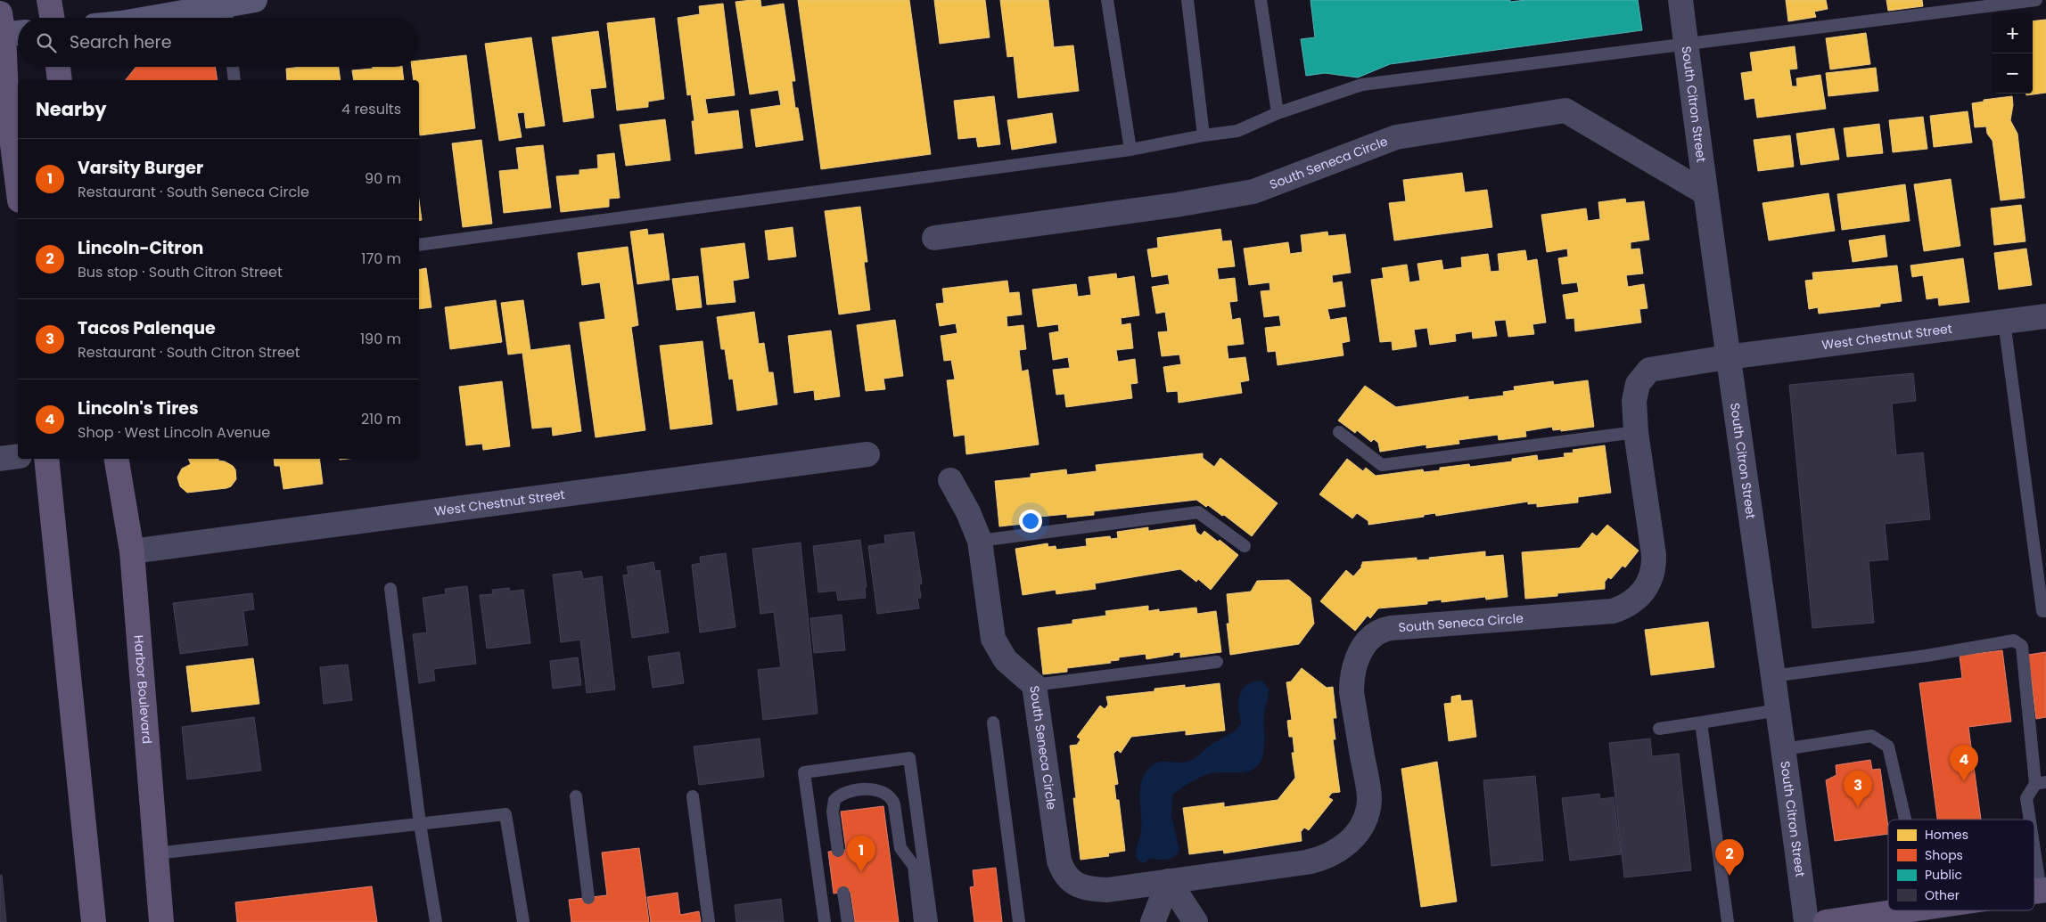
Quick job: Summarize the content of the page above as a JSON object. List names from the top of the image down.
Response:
{
  "streets": {
    "main road": ["Harbor Boulevard"],
    "street": ["South Citron Street", "South Seneca Circle", "West Chestnut Street"]
  },
  "crossings": [
    ["South Citron Street", "South Seneca Circle"],
    ["South Citron Street", "West Chestnut Street"],
    ["South Seneca Circle", "West Chestnut Street"],
    ["West Chestnut Street", "Harbor Boulevard"]
  ],
  "legend": [
    "Homes",
    "Shops",
    "Public",
    "Other"
  ],
  "page": {
    "map_buttons": ["+", "−"],
    "search": "Search here",
    "heading": ["Nearby", "4 results"],
    "list": [
      {
        "mark": "1",
        "name": "Varsity Burger",
        "note": "Restaurant · South Seneca Circle",
        "value": "90 m"
      },
      {
        "mark": "2",
        "name": "Lincoln-Citron",
        "note": "Bus stop · South Citron Street",
        "value": "170 m"
      },
      {
        "mark": "3",
        "name": "Tacos Palenque",
        "note": "Restaurant · South Citron Street",
        "value": "190 m"
      },
      {
        "mark": "4",
        "name": "Lincoln's Tires",
        "note": "Shop · West Lincoln Avenue",
        "value": "210 m"
      }
    ],
    "pins": [
      "4",
      "3",
      "1",
      "2"
    ]
  }
}
